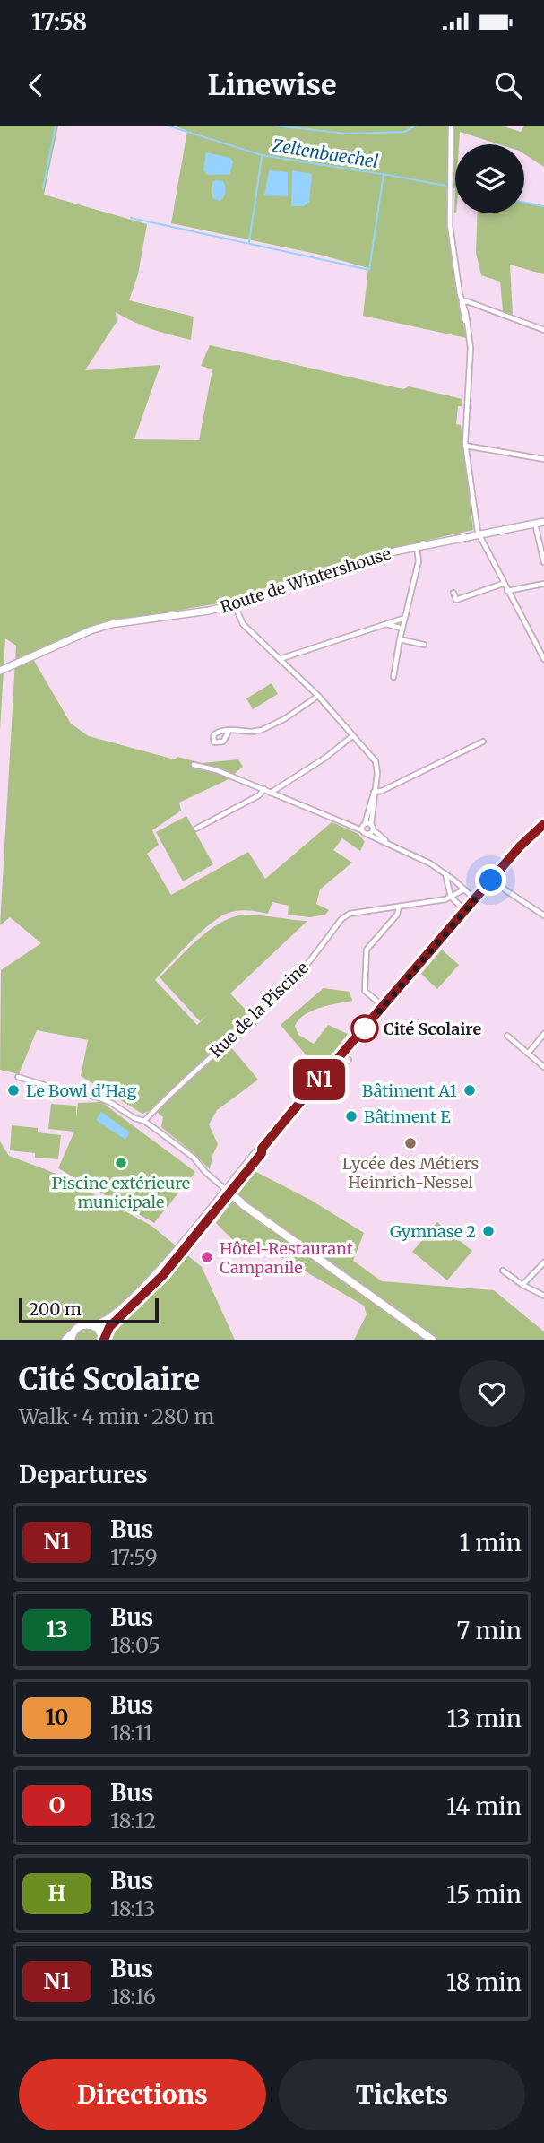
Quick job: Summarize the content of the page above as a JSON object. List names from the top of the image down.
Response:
{
  "streets": {
    "street": ["Route de Wintershouse", "Rue de la Piscine"]
  },
  "water": ["Zeltenbaechel"],
  "places": [
    "Cité Scolaire",
    "Le Bowl d'Hag",
    "Bâtiment A1",
    "Bâtiment E",
    "Lycée des Métiers Heinrich-Nessel",
    "Piscine extérieure municipale",
    "Gymnase 2",
    "Hôtel-Restaurant Campanile"
  ],
  "lines": ["bus line N1"],
  "scale_bar": "200 m",
  "page": {
    "status": "17:58",
    "header": "Linewise",
    "on_map": "N1",
    "scale": "200 m",
    "heading": [
      ["Cité Scolaire", "Walk · 4 min · 280 m"],
      "Departures"
    ],
    "list": [
      {
        "mark": "N1",
        "name": "Bus",
        "note": "17:59",
        "value": "1 min"
      },
      {
        "mark": "13",
        "name": "Bus",
        "note": "18:05",
        "value": "7 min"
      },
      {
        "mark": "10",
        "name": "Bus",
        "note": "18:11",
        "value": "13 min"
      },
      {
        "mark": "O",
        "name": "Bus",
        "note": "18:12",
        "value": "14 min"
      },
      {
        "mark": "H",
        "name": "Bus",
        "note": "18:13",
        "value": "15 min"
      },
      {
        "mark": "N1",
        "name": "Bus",
        "note": "18:16",
        "value": "18 min"
      }
    ],
    "buttons": ["Directions", "Tickets"]
  }
}
